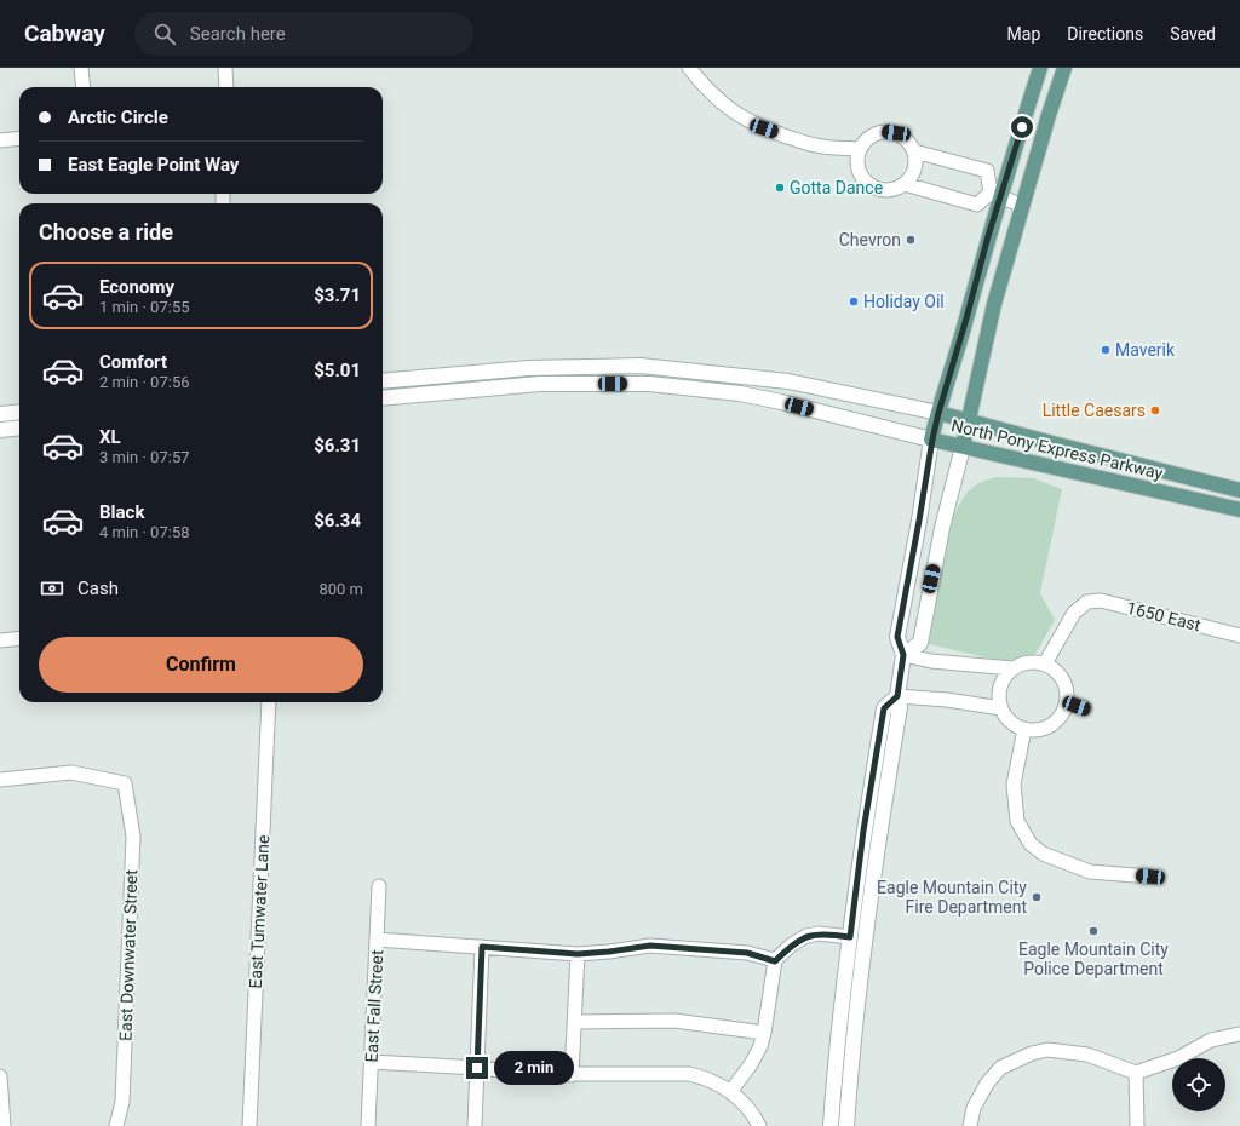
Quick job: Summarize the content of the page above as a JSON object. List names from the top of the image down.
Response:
{
  "streets": {
    "main road": ["North Pony Express Parkway"],
    "street": [
      "1650 East",
      "East Tumwater Lane",
      "East Downwater Street",
      "East Fall Street"
    ]
  },
  "places": [
    "Gotta Dance",
    "Chevron",
    "Holiday Oil",
    "Maverik",
    "Little Caesars",
    "Eagle Mountain City Fire Department",
    "Eagle Mountain City Police Department"
  ],
  "page": {
    "header": "Cabway",
    "search": "Search here",
    "nav": ["Map", "Directions", "Saved"],
    "banner": ["Arctic Circle", "East Eagle Point Way"],
    "heading": "Choose a ride",
    "list": [
      {
        "name": "Economy",
        "note": "1 min · 07:55",
        "value": "$3.71"
      },
      {
        "name": "Comfort",
        "note": "2 min · 07:56",
        "value": "$5.01"
      },
      {
        "name": "XL",
        "note": "3 min · 07:57",
        "value": "$6.31"
      },
      {
        "name": "Black",
        "note": "4 min · 07:58",
        "value": "$6.34"
      }
    ],
    "pay": ["Cash", "800 m"],
    "buttons": "Confirm",
    "bubble": "2 min"
  }
}
